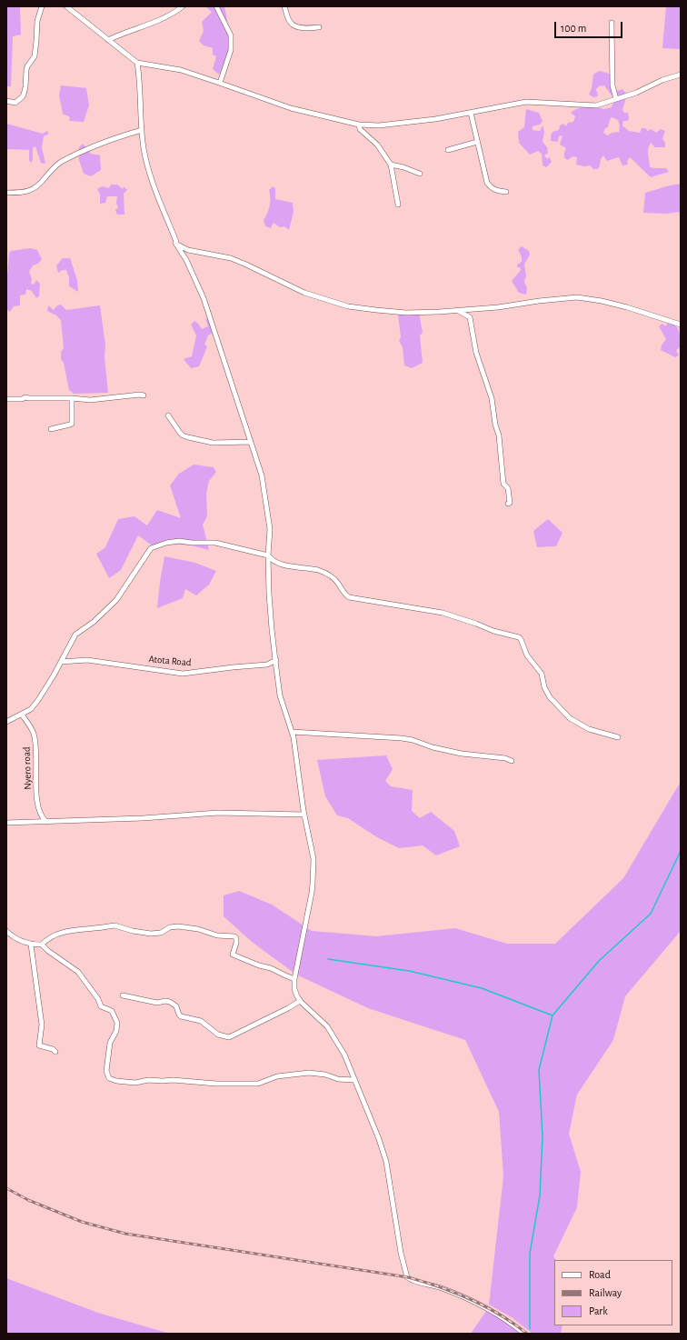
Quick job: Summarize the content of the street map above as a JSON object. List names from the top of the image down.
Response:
{
  "streets": {
    "street": ["Atota Road", "Nyero road"]
  },
  "legend": ["Road", "Railway", "Park"],
  "scale_bar": "100 m"
}
